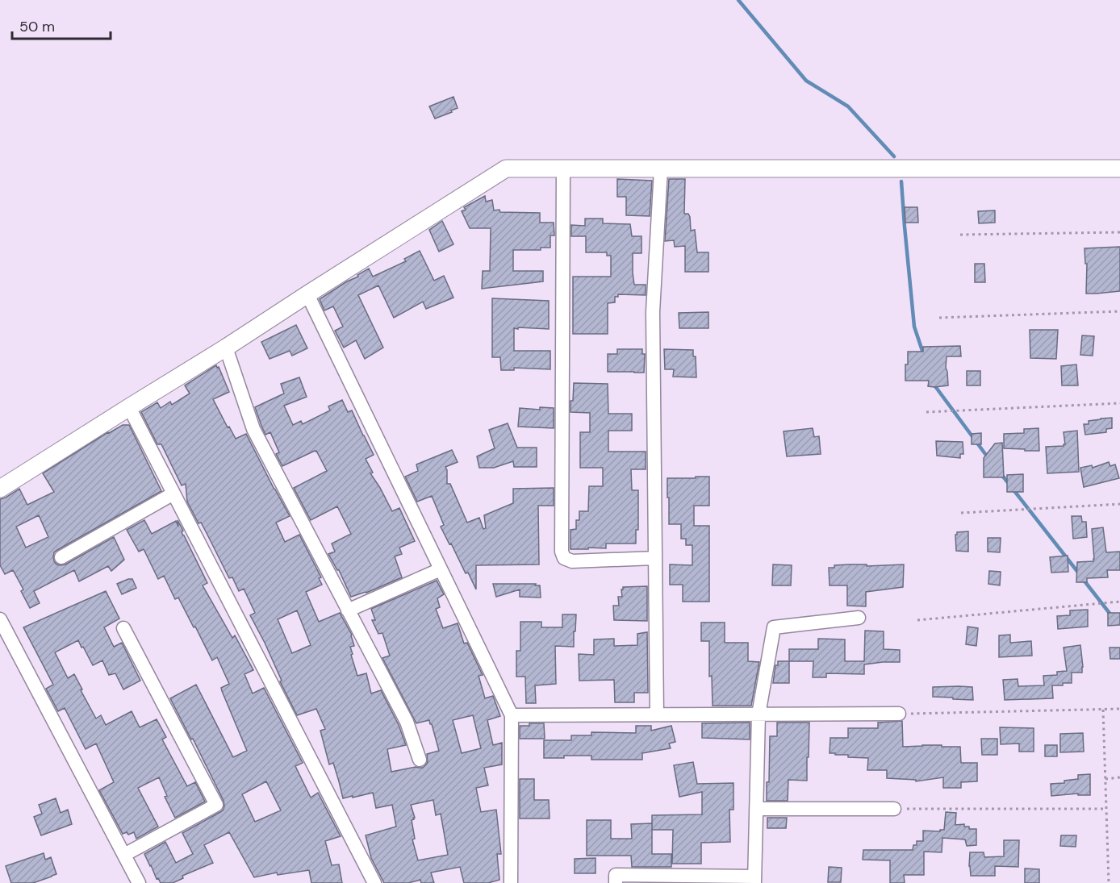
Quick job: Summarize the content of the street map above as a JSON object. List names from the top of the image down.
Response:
{
  "scale_bar": "50 m"
}
